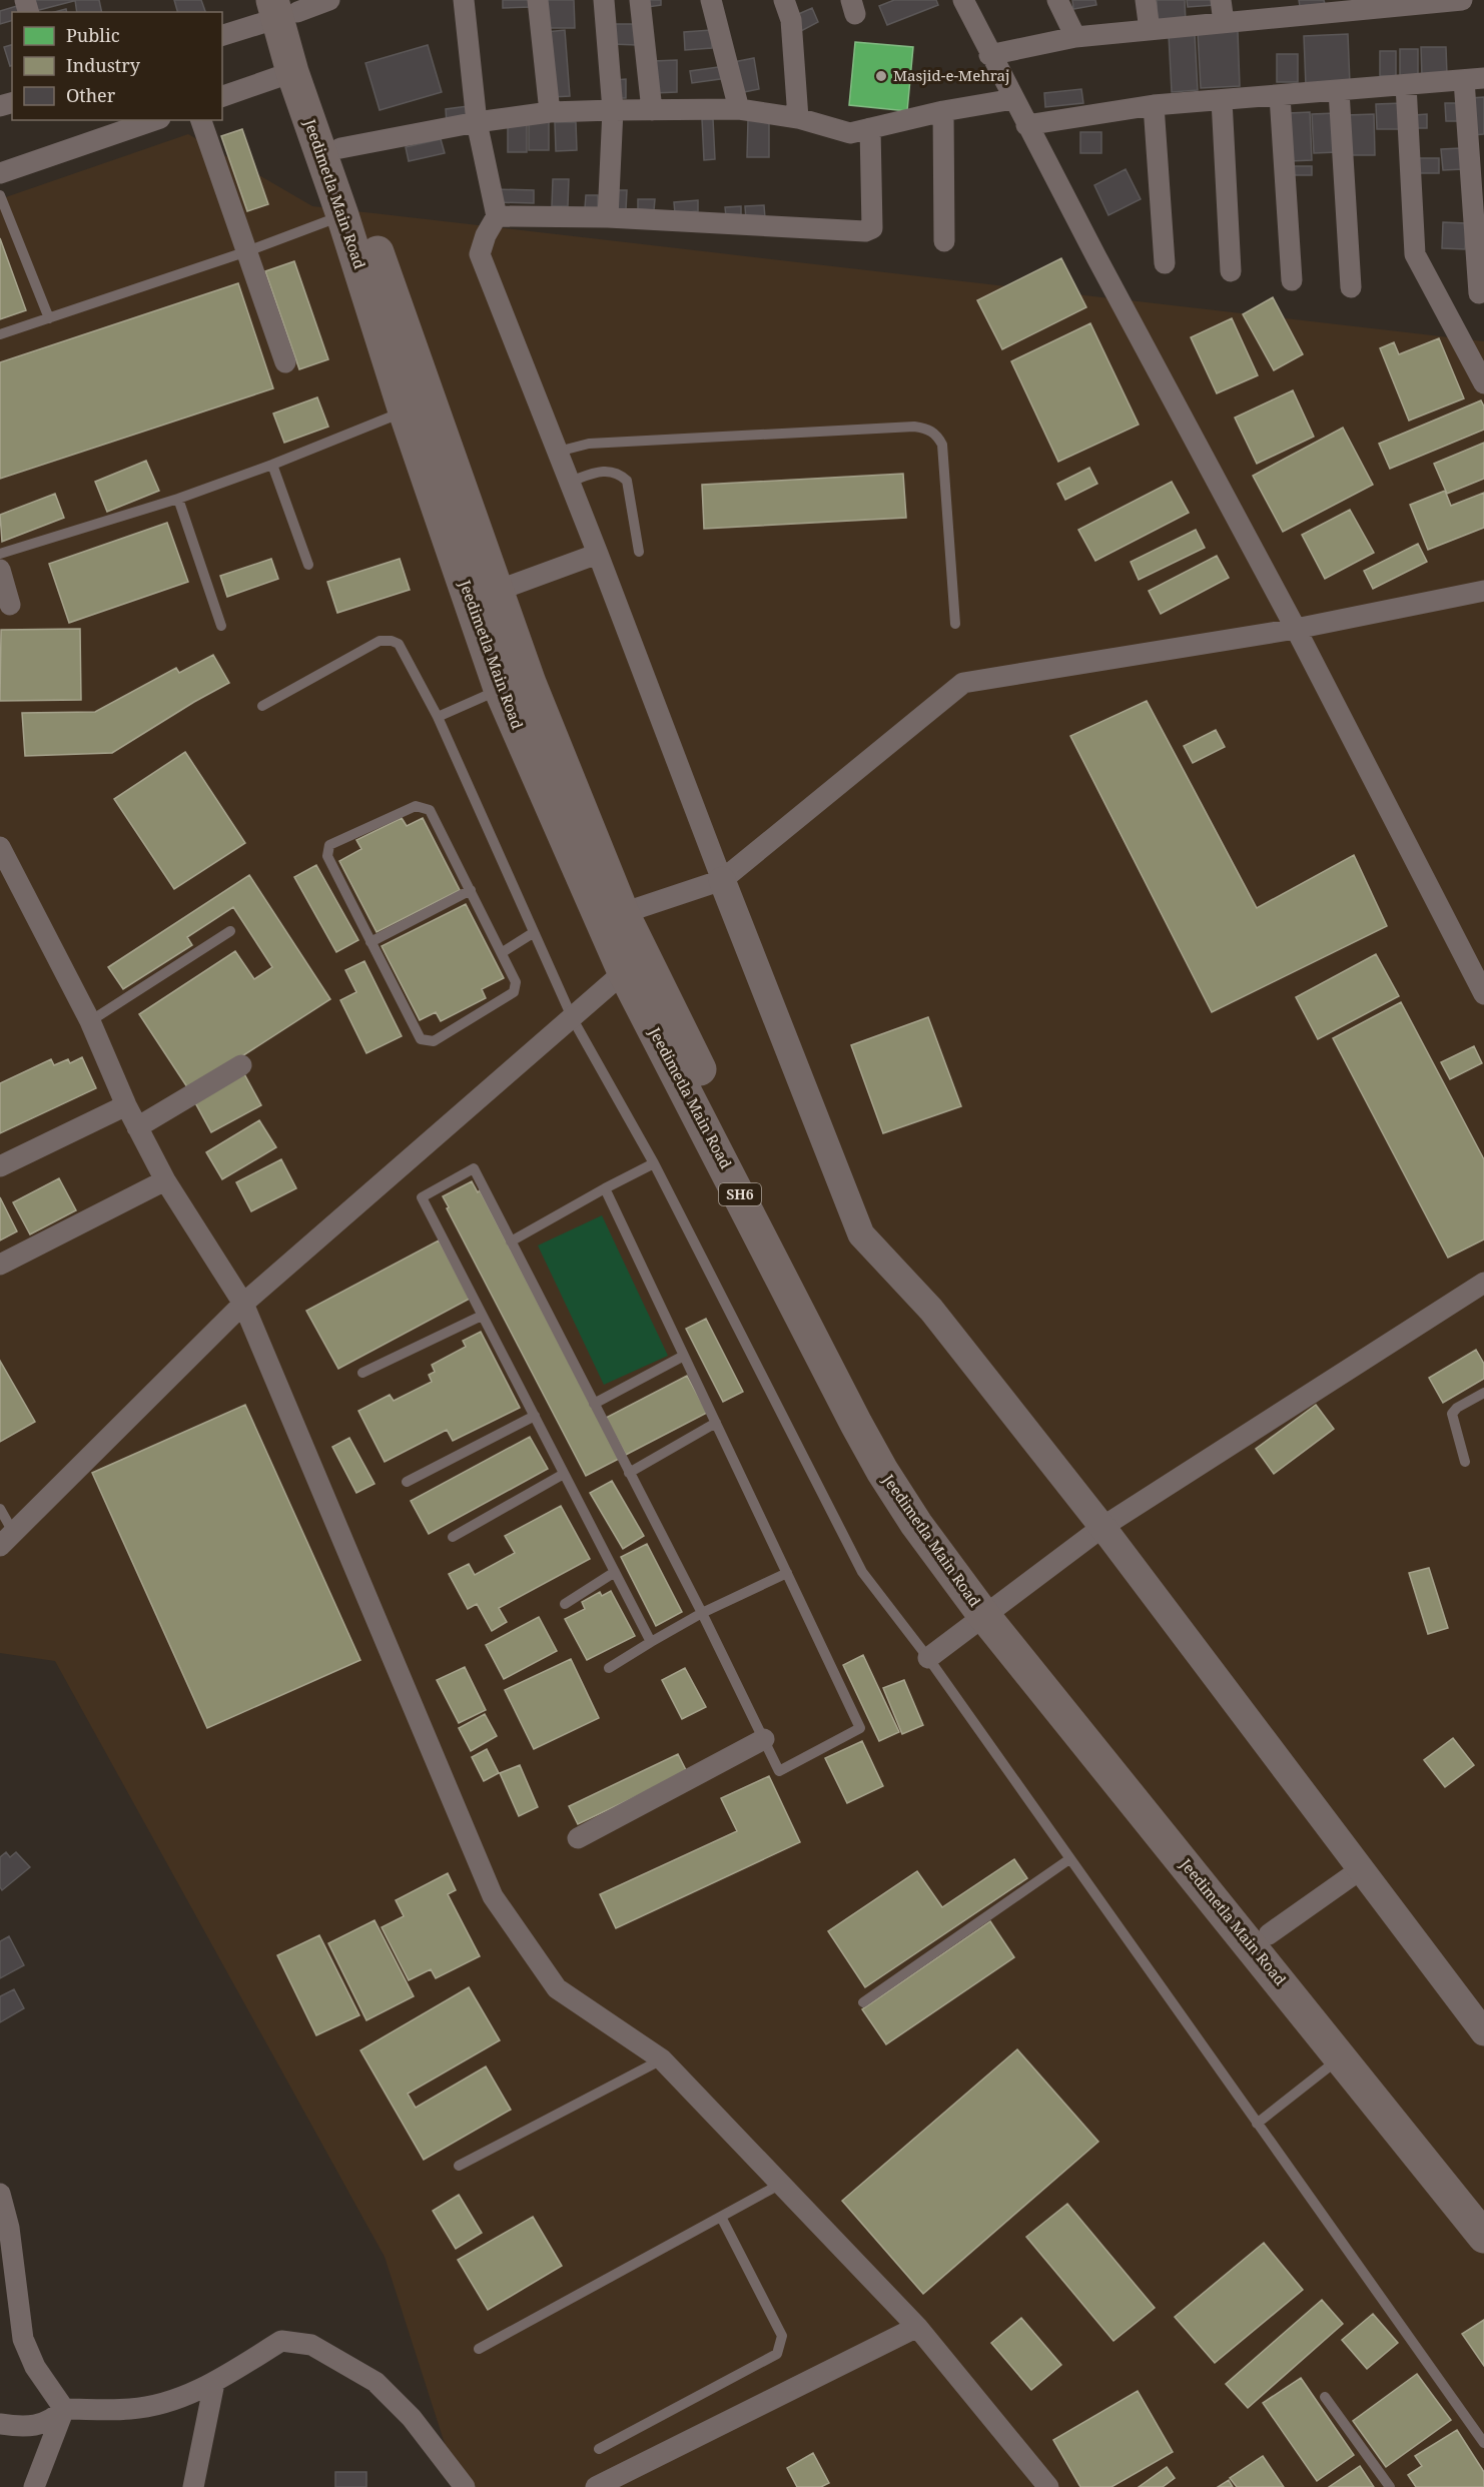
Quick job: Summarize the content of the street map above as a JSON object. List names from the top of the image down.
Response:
{
  "streets": {
    "main road": ["Jeedimetla Main Road", "SH6"]
  },
  "places": ["Masjid-e-Mehraj"],
  "legend": ["Public", "Industry", "Other"]
}
